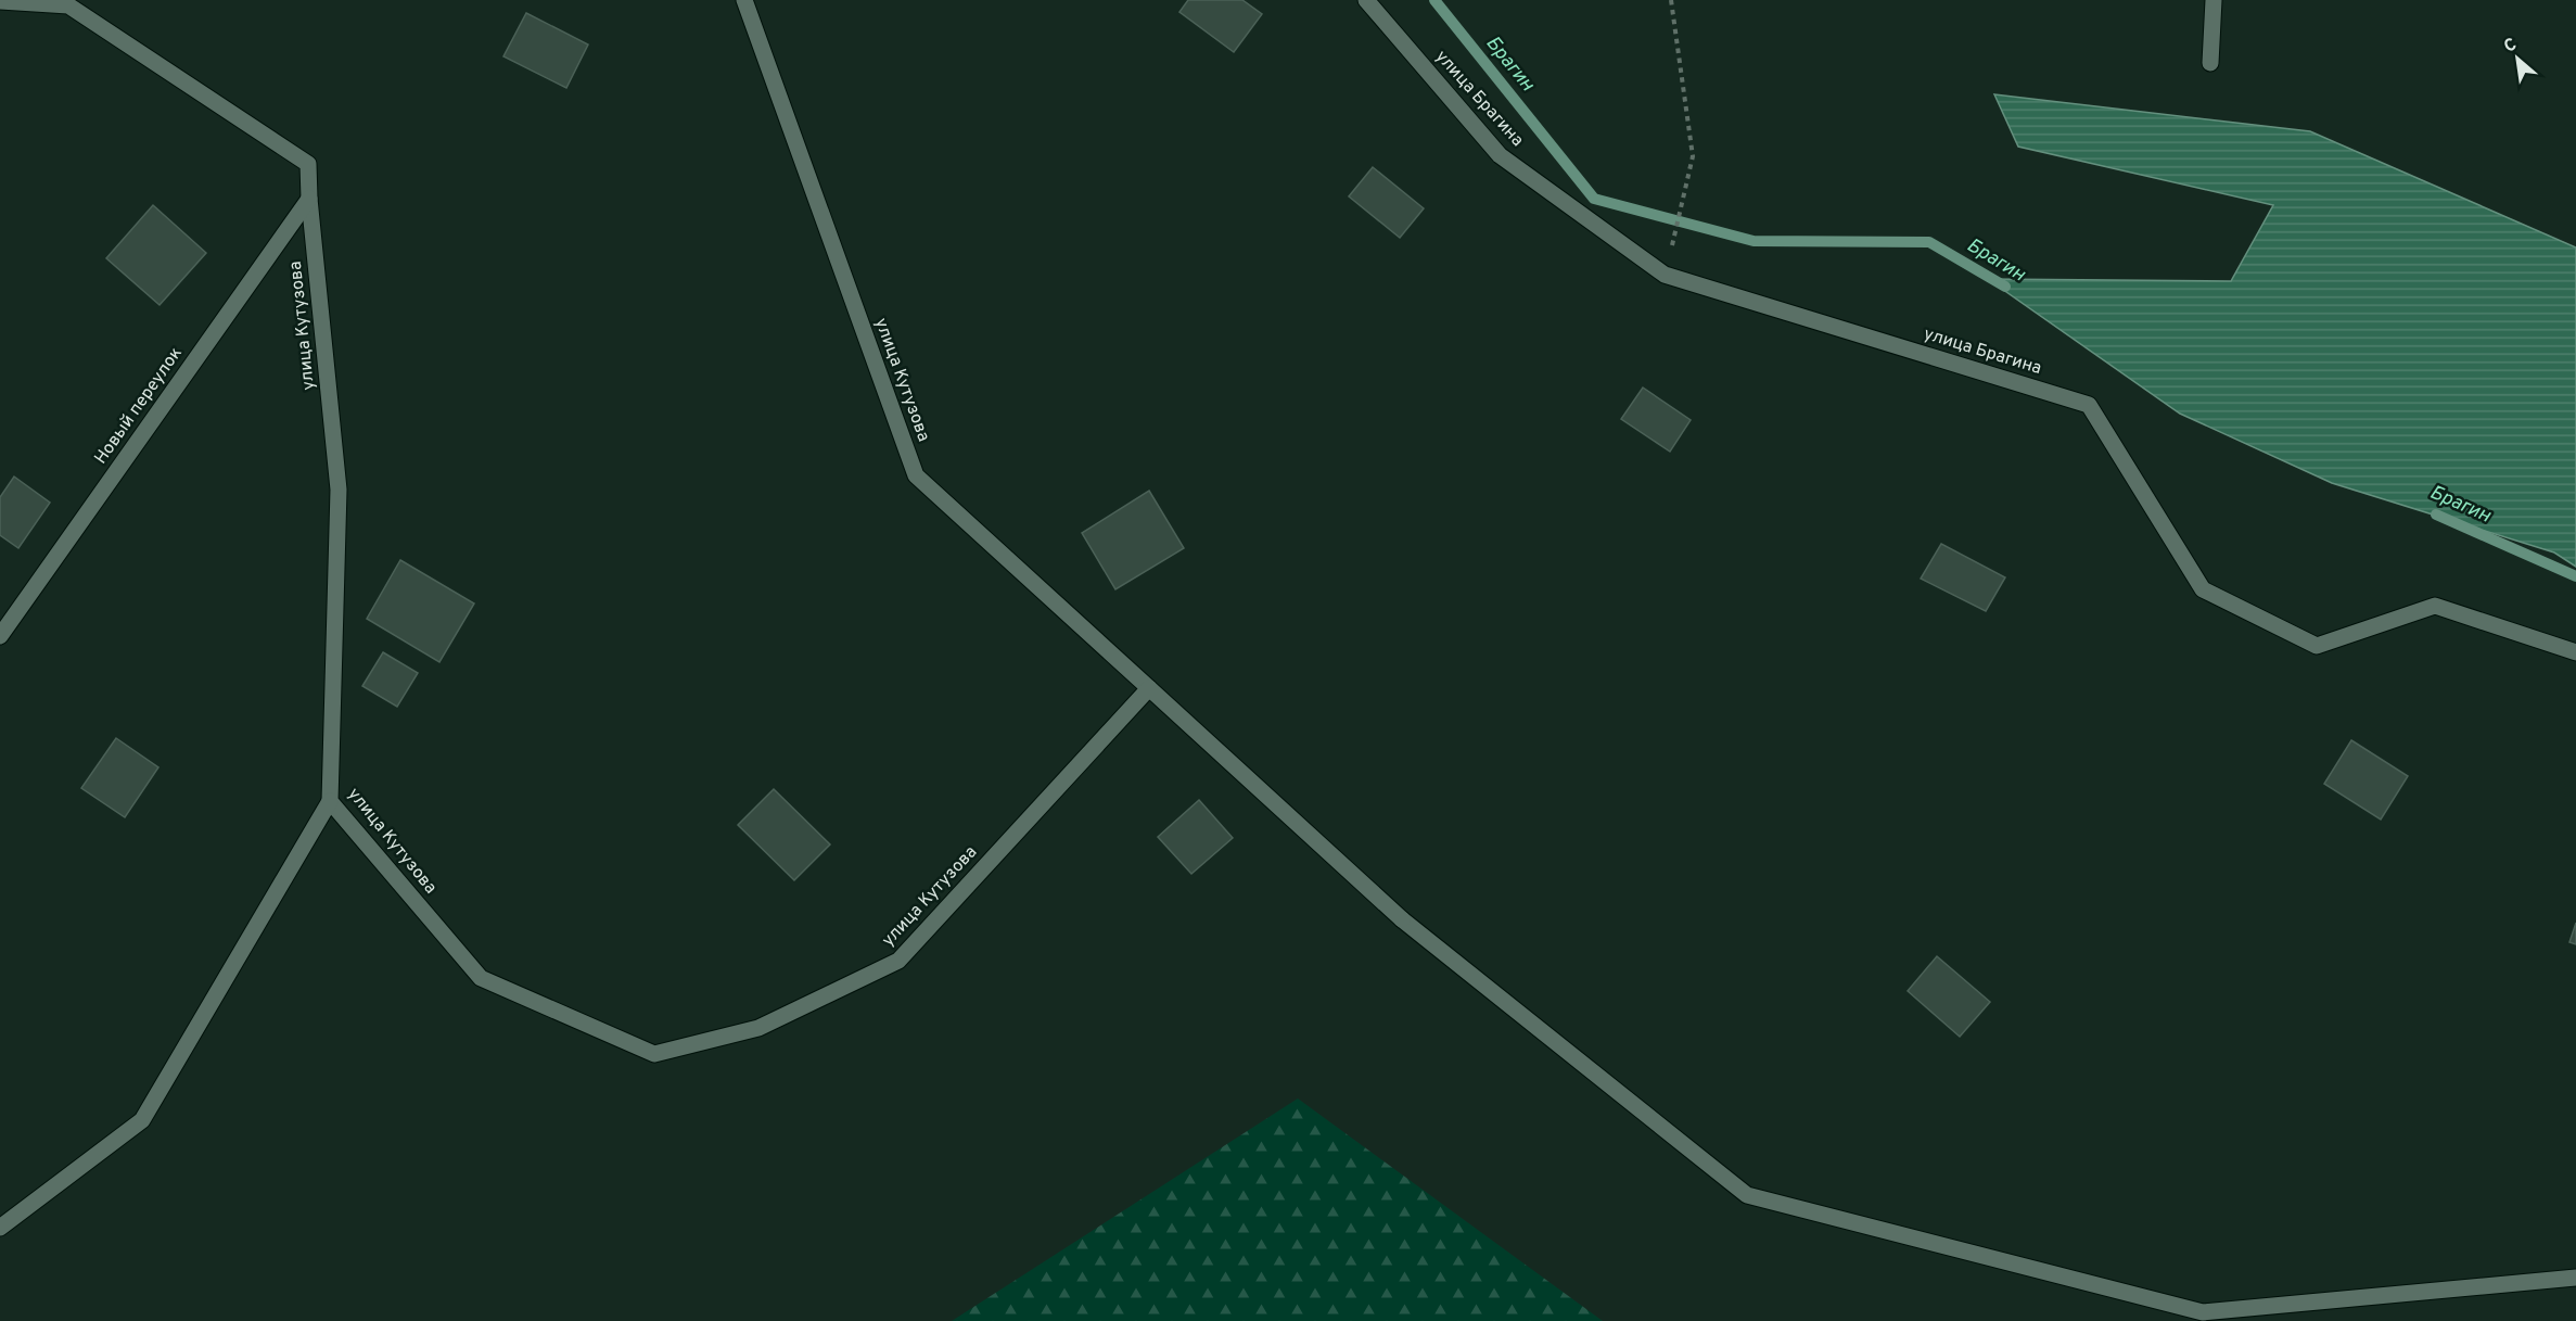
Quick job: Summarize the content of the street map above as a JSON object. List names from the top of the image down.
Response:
{
  "streets": {
    "street": ["улица Брагина", "улица Кутузова", "Новый переулок"]
  },
  "crossings": [
    ["улица Кутузова", "Новый переулок"]
  ],
  "water": ["Брагин"],
  "north": "top left"
}
